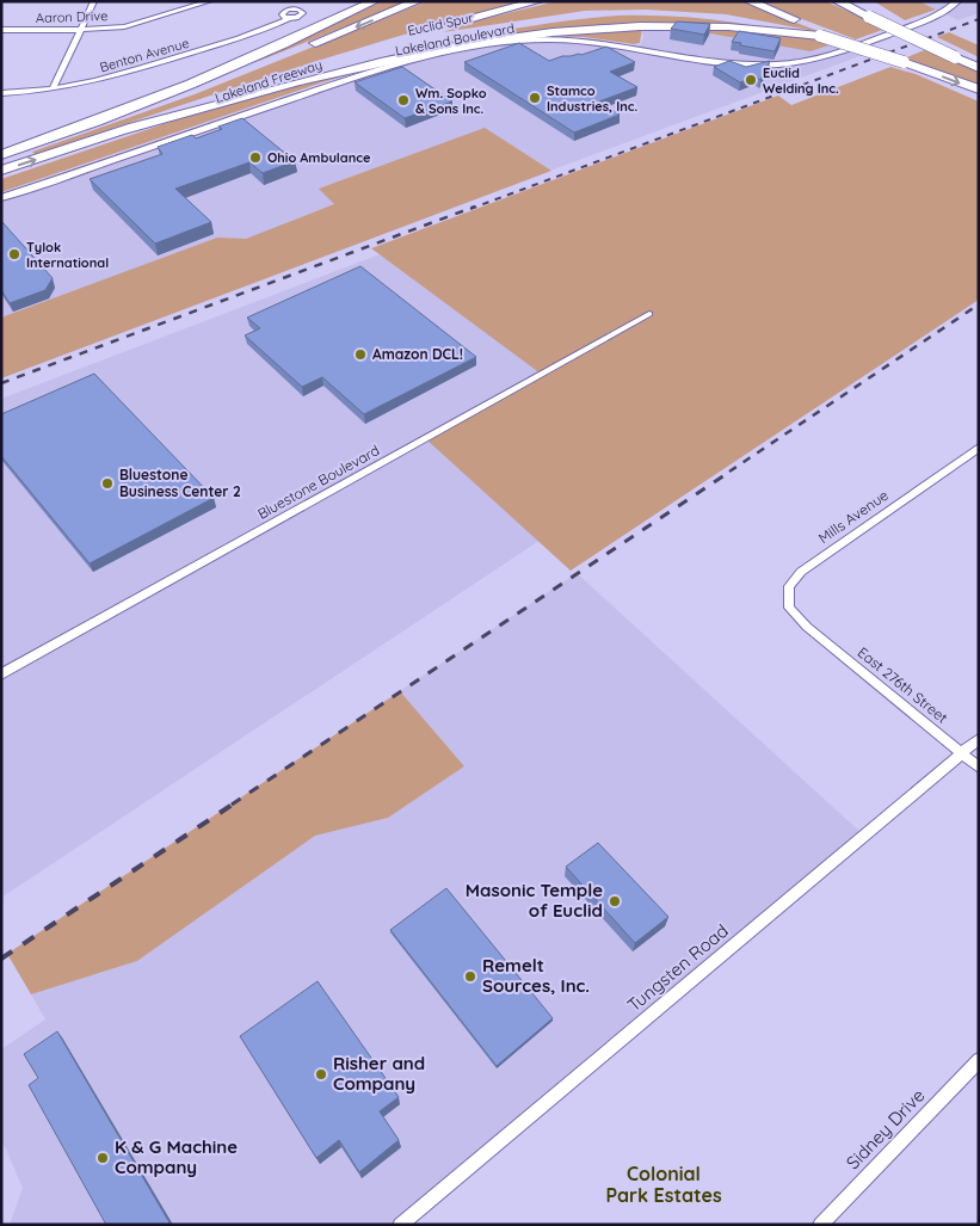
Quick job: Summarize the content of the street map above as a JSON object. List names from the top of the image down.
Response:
{
  "streets": {
    "highway": ["Euclid Spur", "Lakeland Freeway"],
    "street": [
      "Aaron Drive",
      "Lakeland Boulevard",
      "Benton Avenue",
      "Bluestone Boulevard",
      "Mills Avenue",
      "East 276th Street",
      "Tungsten Road",
      "Sidney Drive"
    ]
  },
  "crossings": [
    ["Euclid Spur", "Lakeland Freeway"],
    ["Mills Avenue", "East 276th Street"],
    ["East 276th Street", "Tungsten Road"]
  ],
  "districts": ["Colonial Park Estates"],
  "places": [
    "Euclid Welding Inc.",
    "Stamco Industries, Inc.",
    "Wm. Sopko & Sons Inc.",
    "Ohio Ambulance",
    "Tylok International",
    "Amazon DCL!",
    "Bluestone Business Center 2",
    "Masonic Temple of Euclid",
    "Remelt Sources, Inc.",
    "Risher and Company",
    "K & G Machine Company"
  ]
}
